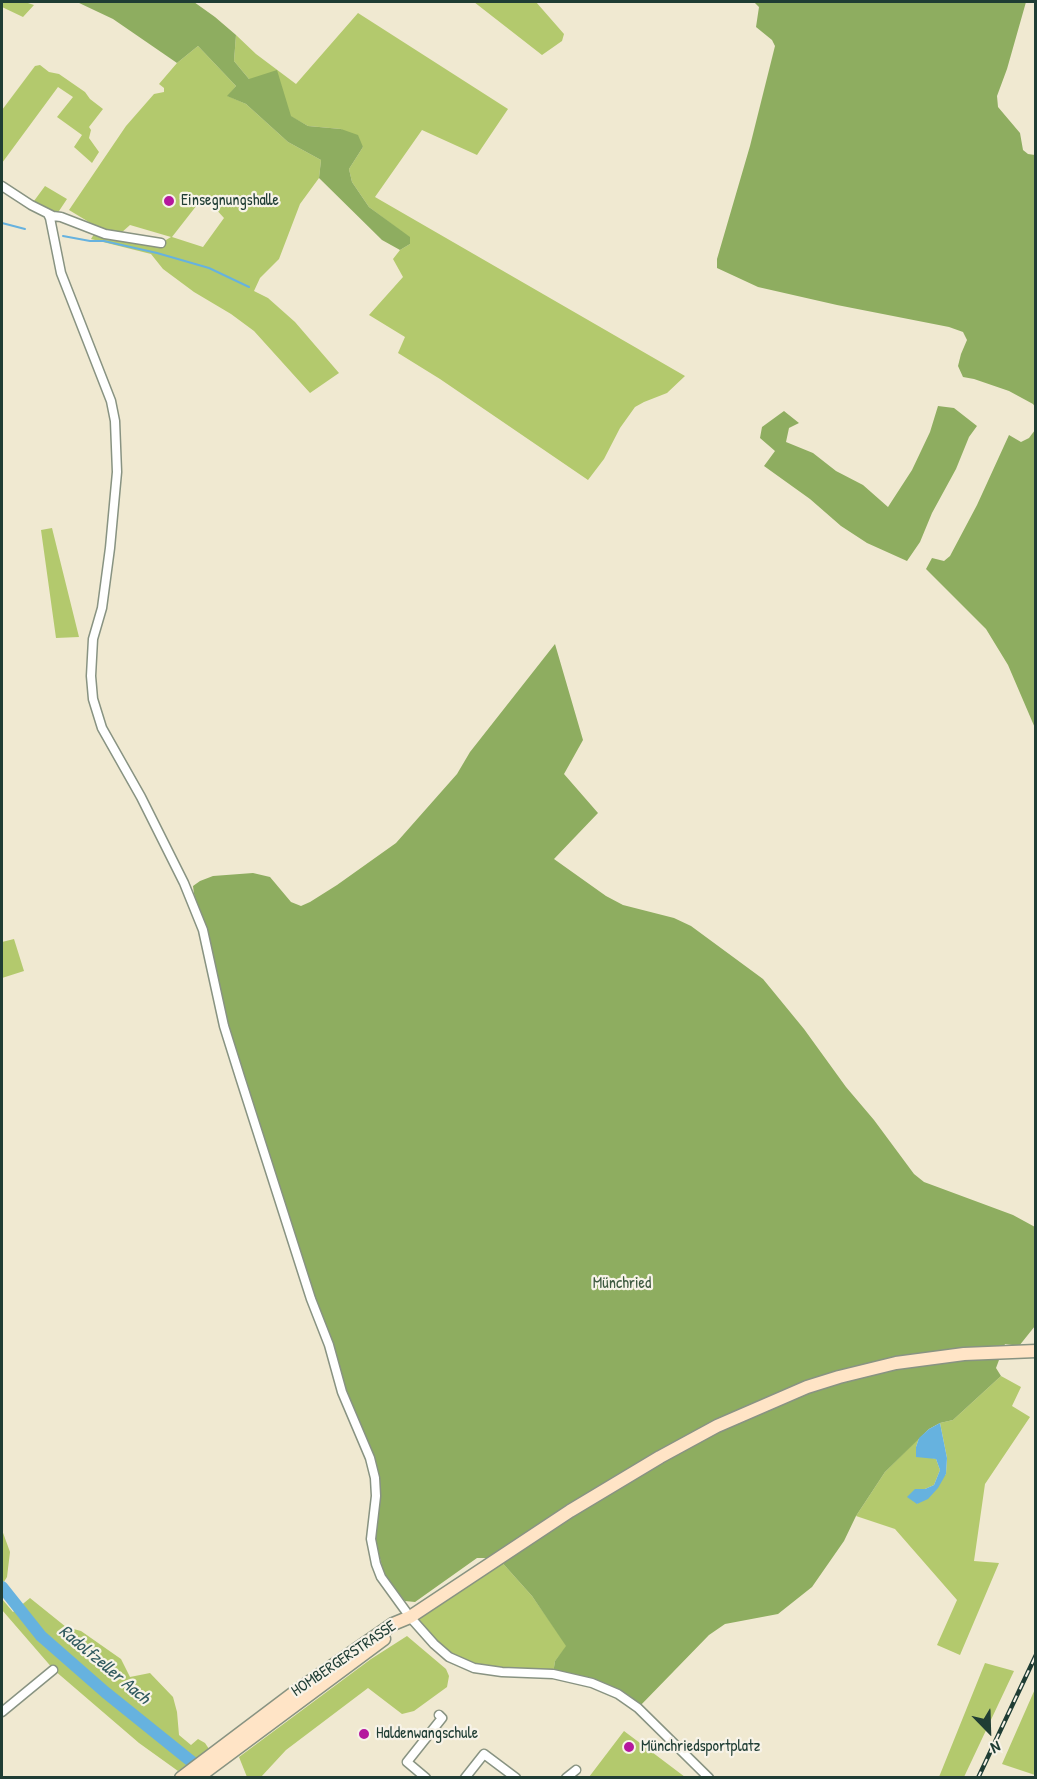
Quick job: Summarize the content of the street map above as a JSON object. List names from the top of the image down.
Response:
{
  "streets": {
    "main road": ["HOMBERGERSTRASSE"]
  },
  "water": ["Radolfzeller Aach"],
  "parks": ["Münchried"],
  "places": ["Einsegnungshalle", "Haldenwangschule", "Münchriedsportplatz"],
  "north": "bottom right"
}
